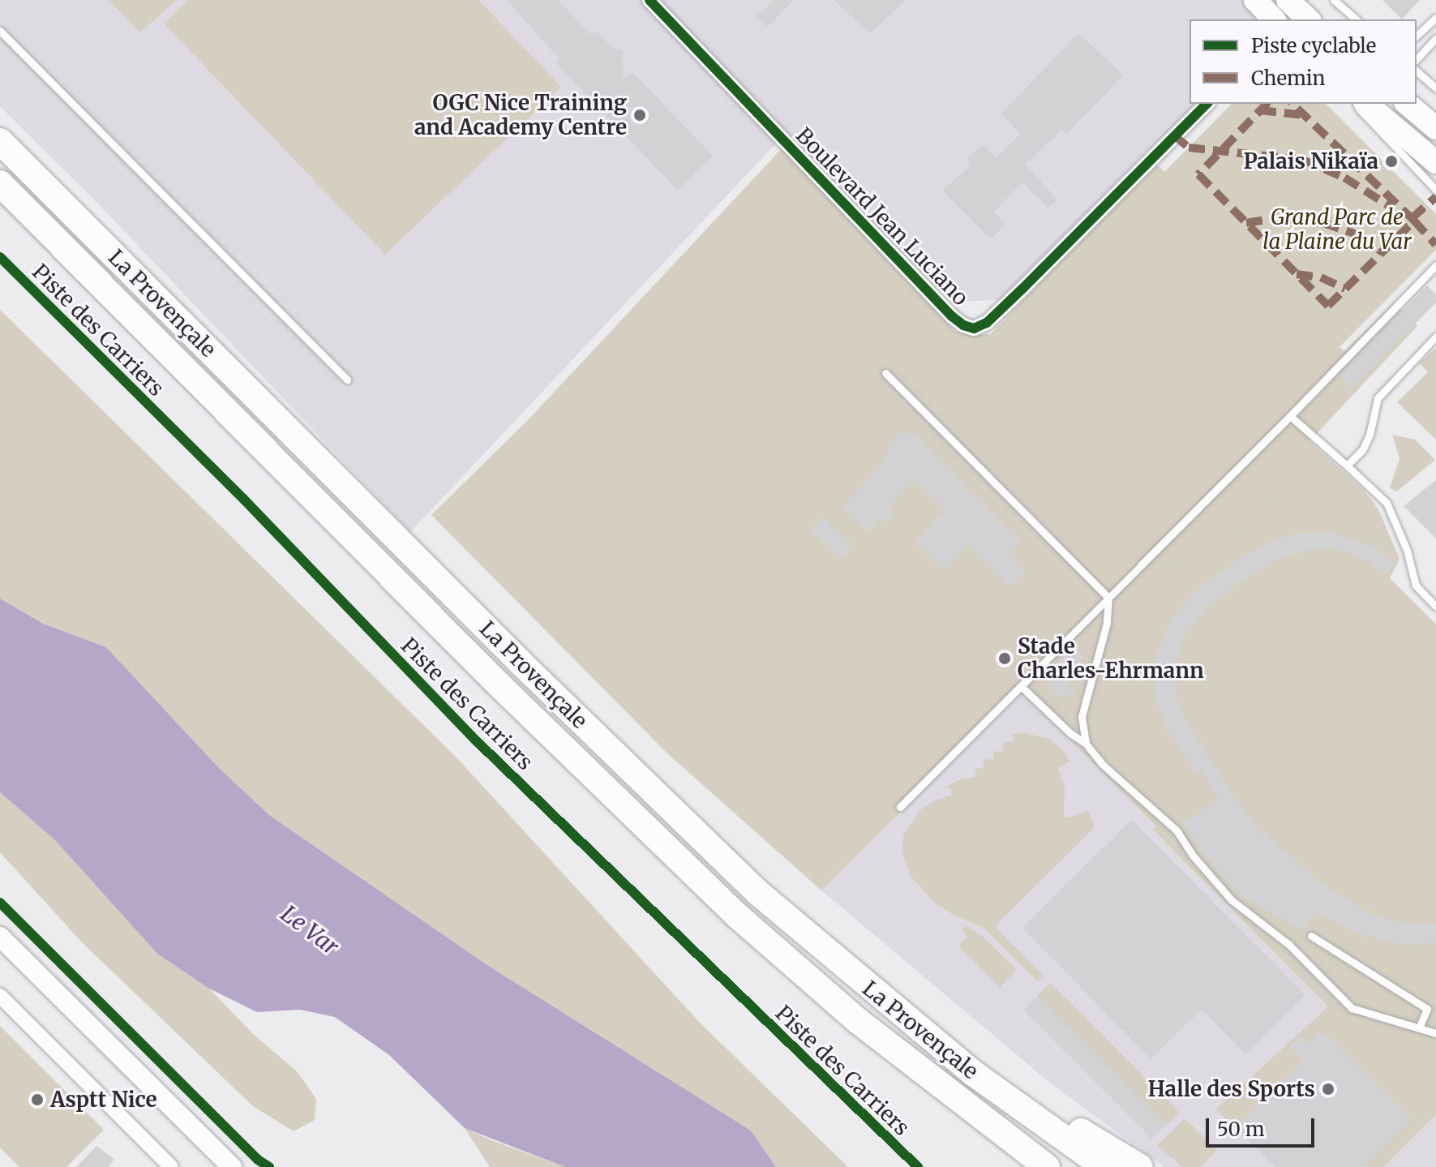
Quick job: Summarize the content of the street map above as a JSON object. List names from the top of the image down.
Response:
{
  "streets": {
    "highway": ["La Provençale"],
    "street": ["Boulevard Jean Luciano"],
    "cycle path": ["Piste des Carriers"]
  },
  "water": ["Le Var"],
  "parks": ["Grand Parc de la Plaine du Var"],
  "places": [
    "OGC Nice Training and Academy Centre",
    "Palais Nikaïa",
    "Stade Charles-Ehrmann",
    "Halle des Sports",
    "Asptt Nice"
  ],
  "legend": ["Piste cyclable", "Chemin"],
  "scale_bar": "50 m"
}
